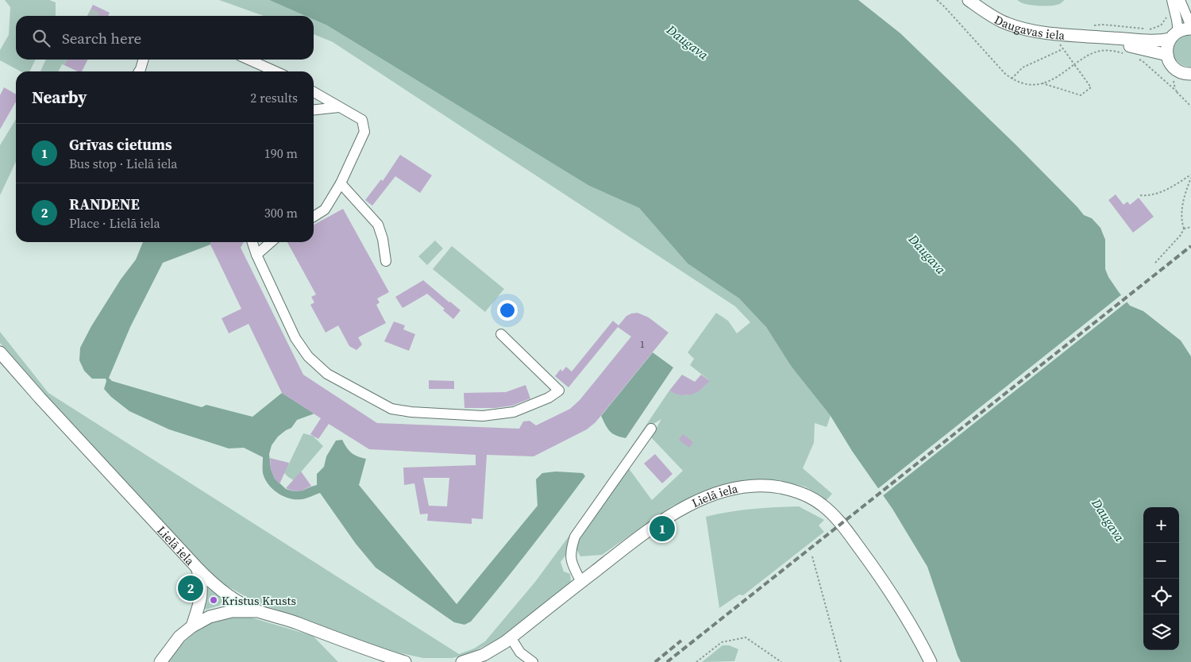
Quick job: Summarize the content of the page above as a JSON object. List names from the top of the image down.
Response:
{
  "streets": {
    "main road": ["Daugavas iela", "Lielā iela"]
  },
  "water": ["Daugava"],
  "places": ["Kristus Krusts"],
  "house_numbers": ["1"],
  "page": {
    "search": "Search here",
    "heading": ["Nearby", "2 results"],
    "list": [
      {
        "mark": "1",
        "name": "Grīvas cietums",
        "note": "Bus stop · Lielā iela",
        "value": "190 m"
      },
      {
        "mark": "2",
        "name": "RANDENE",
        "note": "Place · Lielā iela",
        "value": "300 m"
      }
    ],
    "map_buttons": ["+", "−"],
    "pins": ["1", "2"]
  }
}
